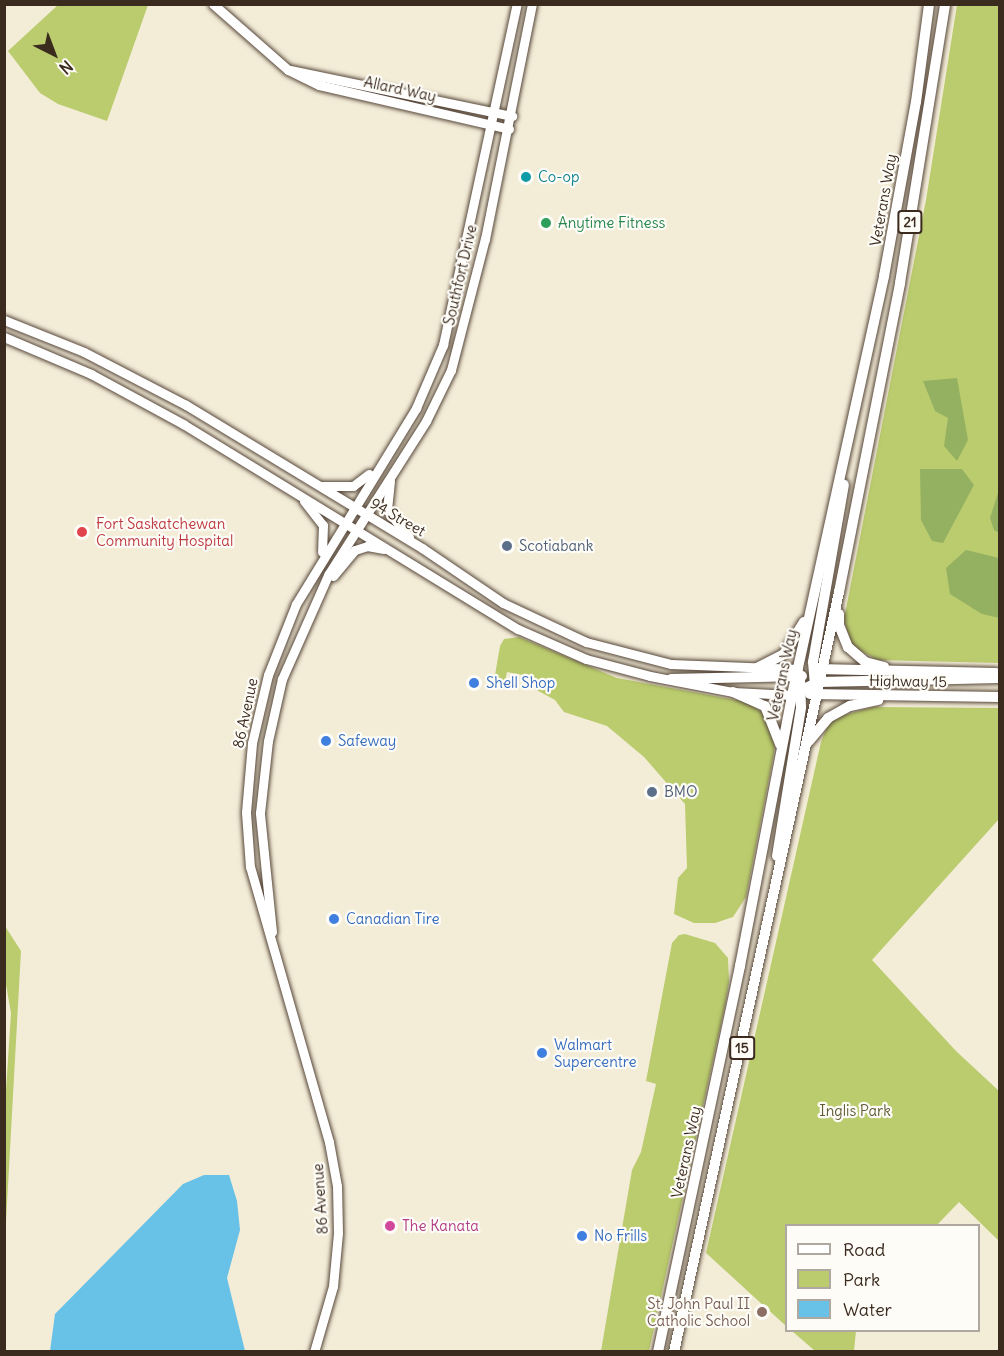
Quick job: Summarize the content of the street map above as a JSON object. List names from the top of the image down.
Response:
{
  "streets": {
    "main road": [
      "Allard Way",
      "Veterans Way",
      "21",
      "Southfort Drive",
      "94 Street",
      "Highway 15",
      "86 Avenue",
      "15"
    ]
  },
  "crossings": [
    ["Allard Way", "Southfort Drive"],
    ["Veterans Way", "94 Street"],
    ["Veterans Way", "Highway 15"],
    ["Southfort Drive", "94 Street"],
    ["Southfort Drive", "86 Avenue"],
    ["94 Street", "86 Avenue"]
  ],
  "parks": ["Inglis Park"],
  "places": [
    "Co-op",
    "Anytime Fitness",
    "Fort Saskatchewan Community Hospital",
    "Scotiabank",
    "Shell Shop",
    "Safeway",
    "BMO",
    "Canadian Tire",
    "Walmart Supercentre",
    "The Kanata",
    "No Frills",
    "St. John Paul II Catholic School"
  ],
  "legend": ["Road", "Park", "Water"],
  "north": "bottom right"
}
